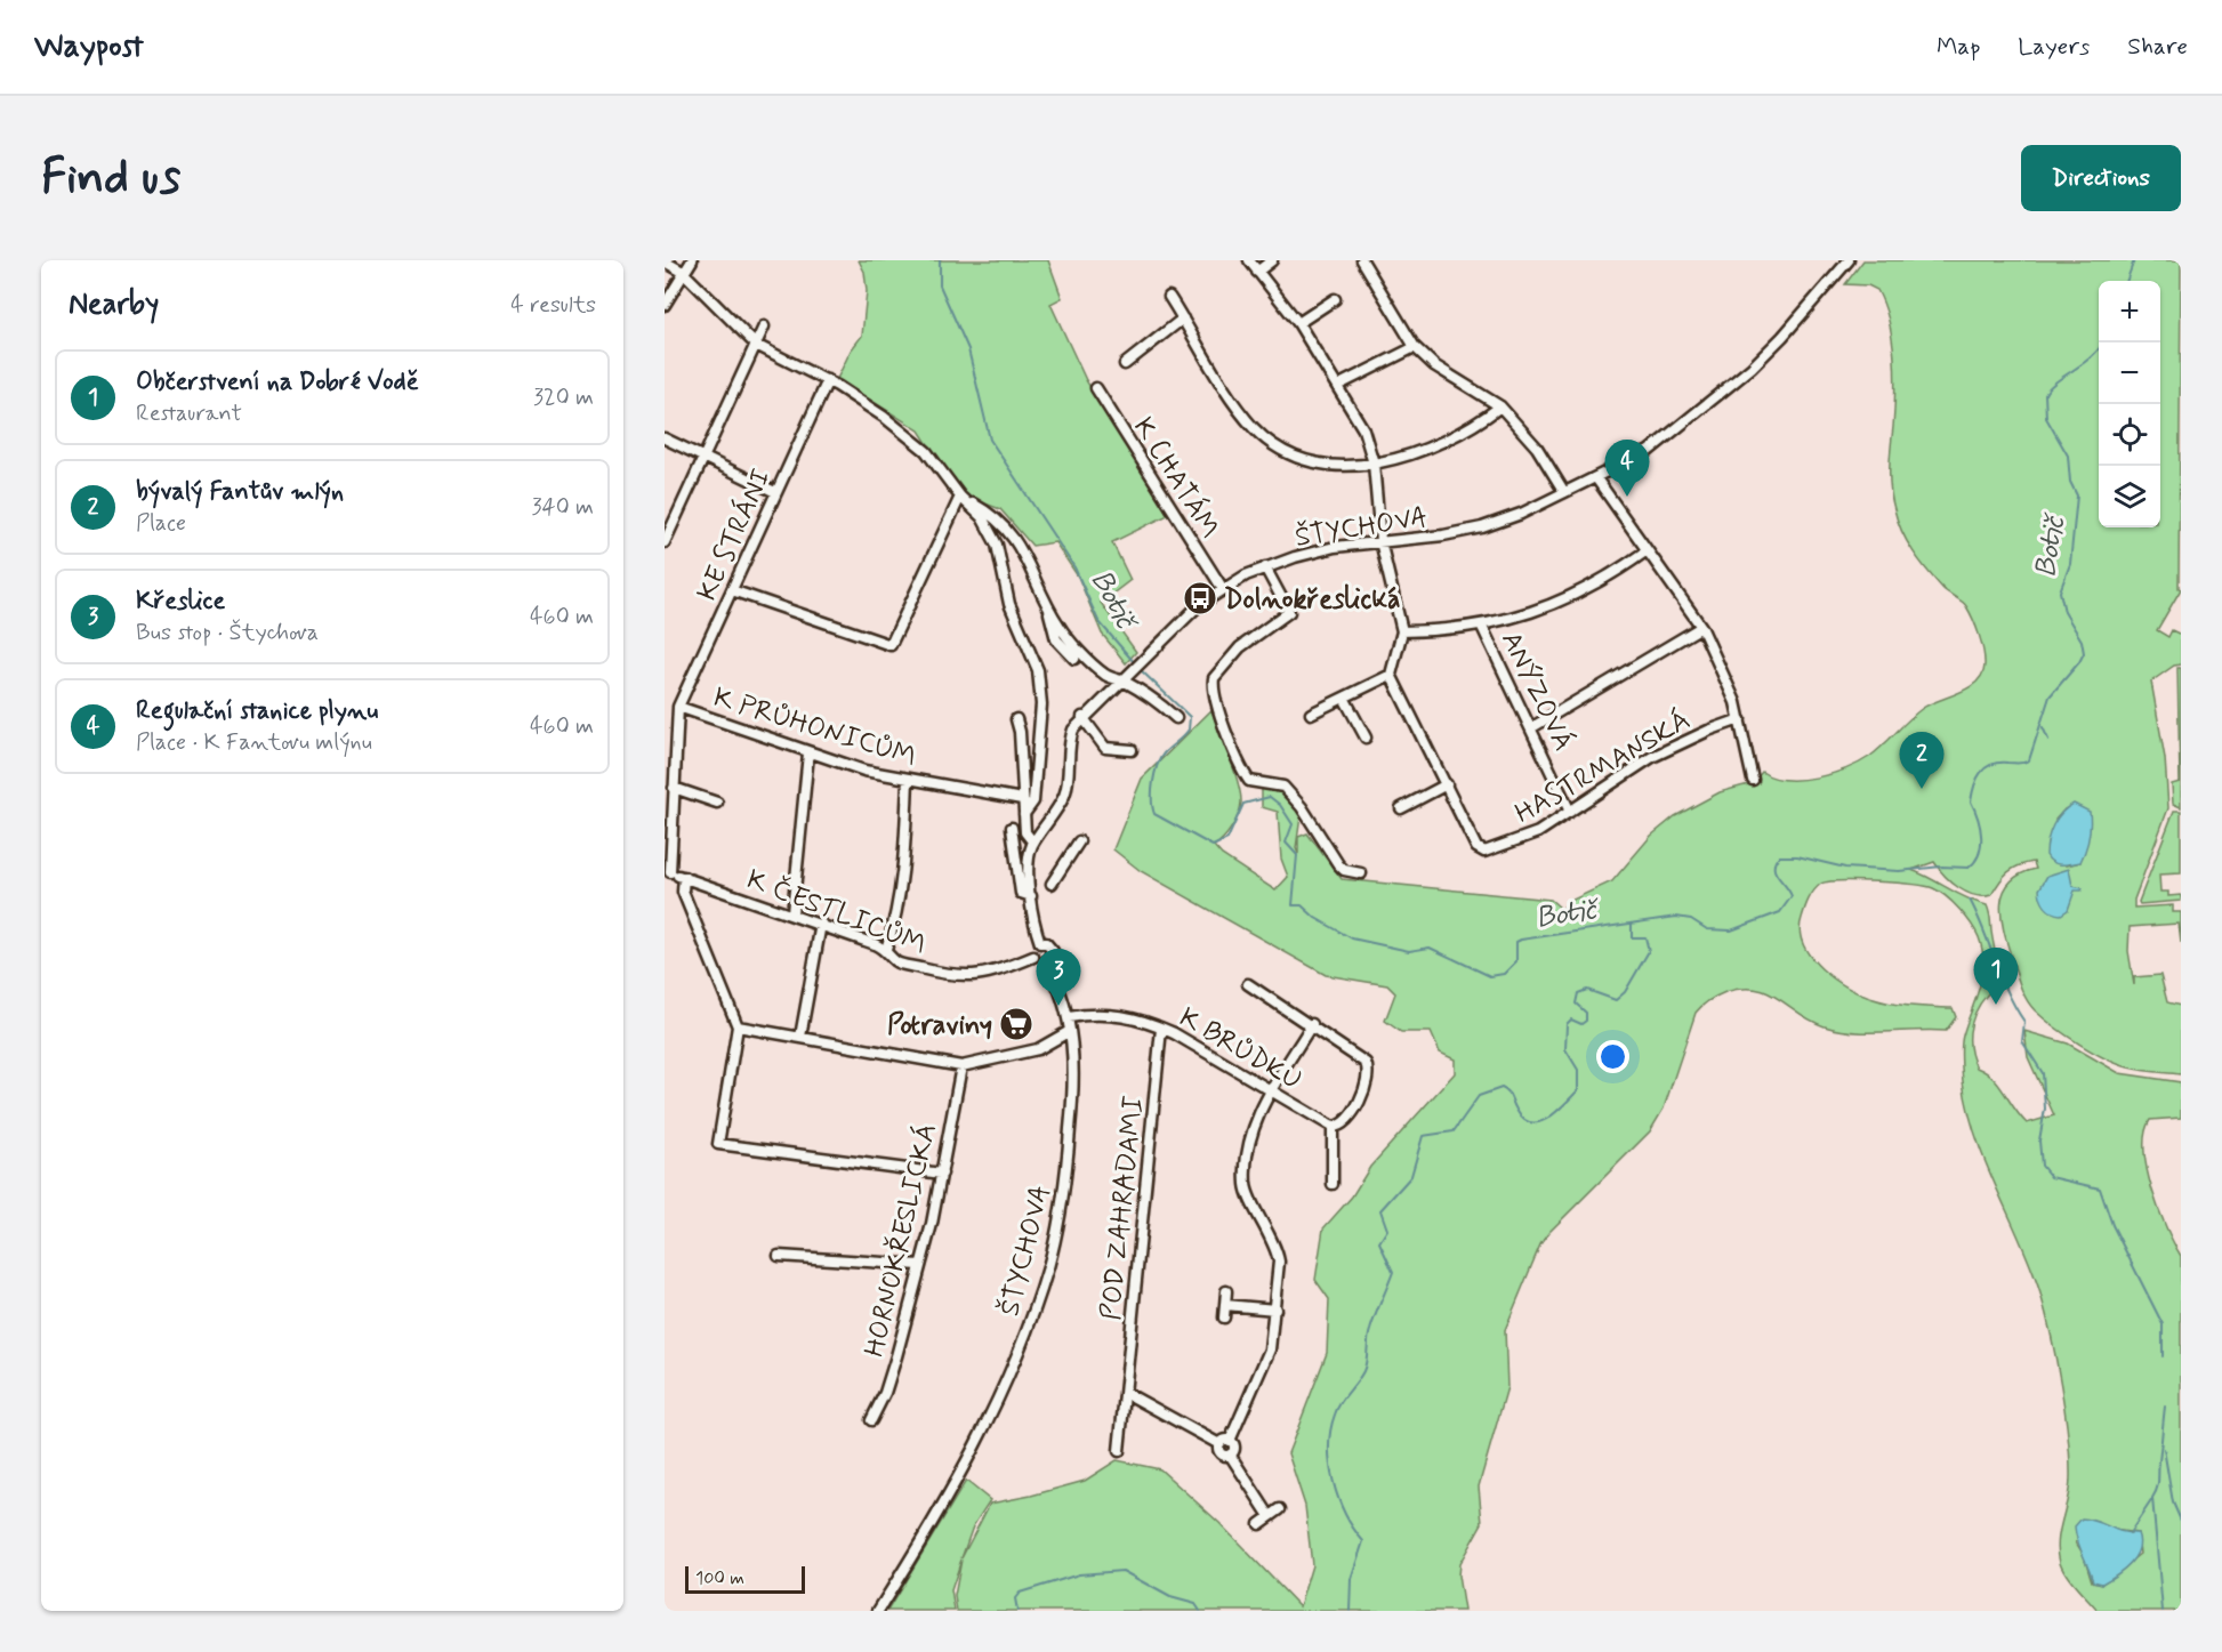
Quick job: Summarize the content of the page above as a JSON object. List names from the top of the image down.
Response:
{
  "streets": {
    "street": [
      "K CHATÁM",
      "ŠTYCHOVA",
      "KE STRÁNI",
      "ANÝZOVÁ",
      "K PRŮHONICŮM",
      "HASTRMANSKÁ",
      "K ČESTLICŮM",
      "K BRŮDKU",
      "POD ZAHRADAMI",
      "HORNOKŘESLICKÁ"
    ]
  },
  "crossings": [
    ["K CHATÁM", "ŠTYCHOVA"],
    ["ŠTYCHOVA", "K ČESTLICŮM"],
    ["ŠTYCHOVA", "K BRŮDKU"],
    ["KE STRÁNI", "K PRŮHONICŮM"],
    ["ANÝZOVÁ", "HASTRMANSKÁ"],
    ["K BRŮDKU", "POD ZAHRADAMI"]
  ],
  "water": ["Botič"],
  "places": {
    "bus stop": ["Dolnokřeslická"],
    "supermarket": ["Potraviny"]
  },
  "scale_bar": "100 m",
  "page": {
    "header": "Waypost",
    "nav": ["Map", "Layers", "Share"],
    "buttons": "Directions",
    "title": "Find us",
    "heading": ["Nearby", "4 results"],
    "map_buttons": ["+", "−"],
    "list": [
      {
        "mark": "1",
        "name": "Občerstvení na Dobré Vodě",
        "note": "Restaurant",
        "value": "320 m"
      },
      {
        "mark": "2",
        "name": "bývalý Fantův mlýn",
        "note": "Place",
        "value": "340 m"
      },
      {
        "mark": "3",
        "name": "Křeslice",
        "note": "Bus stop · Štychova",
        "value": "460 m"
      },
      {
        "mark": "4",
        "name": "Regulační stanice plynu",
        "note": "Place · K Fantovu mlýnu",
        "value": "460 m"
      }
    ],
    "pins": [
      "4",
      "2",
      "1",
      "3"
    ],
    "scale": "100 m"
  }
}
